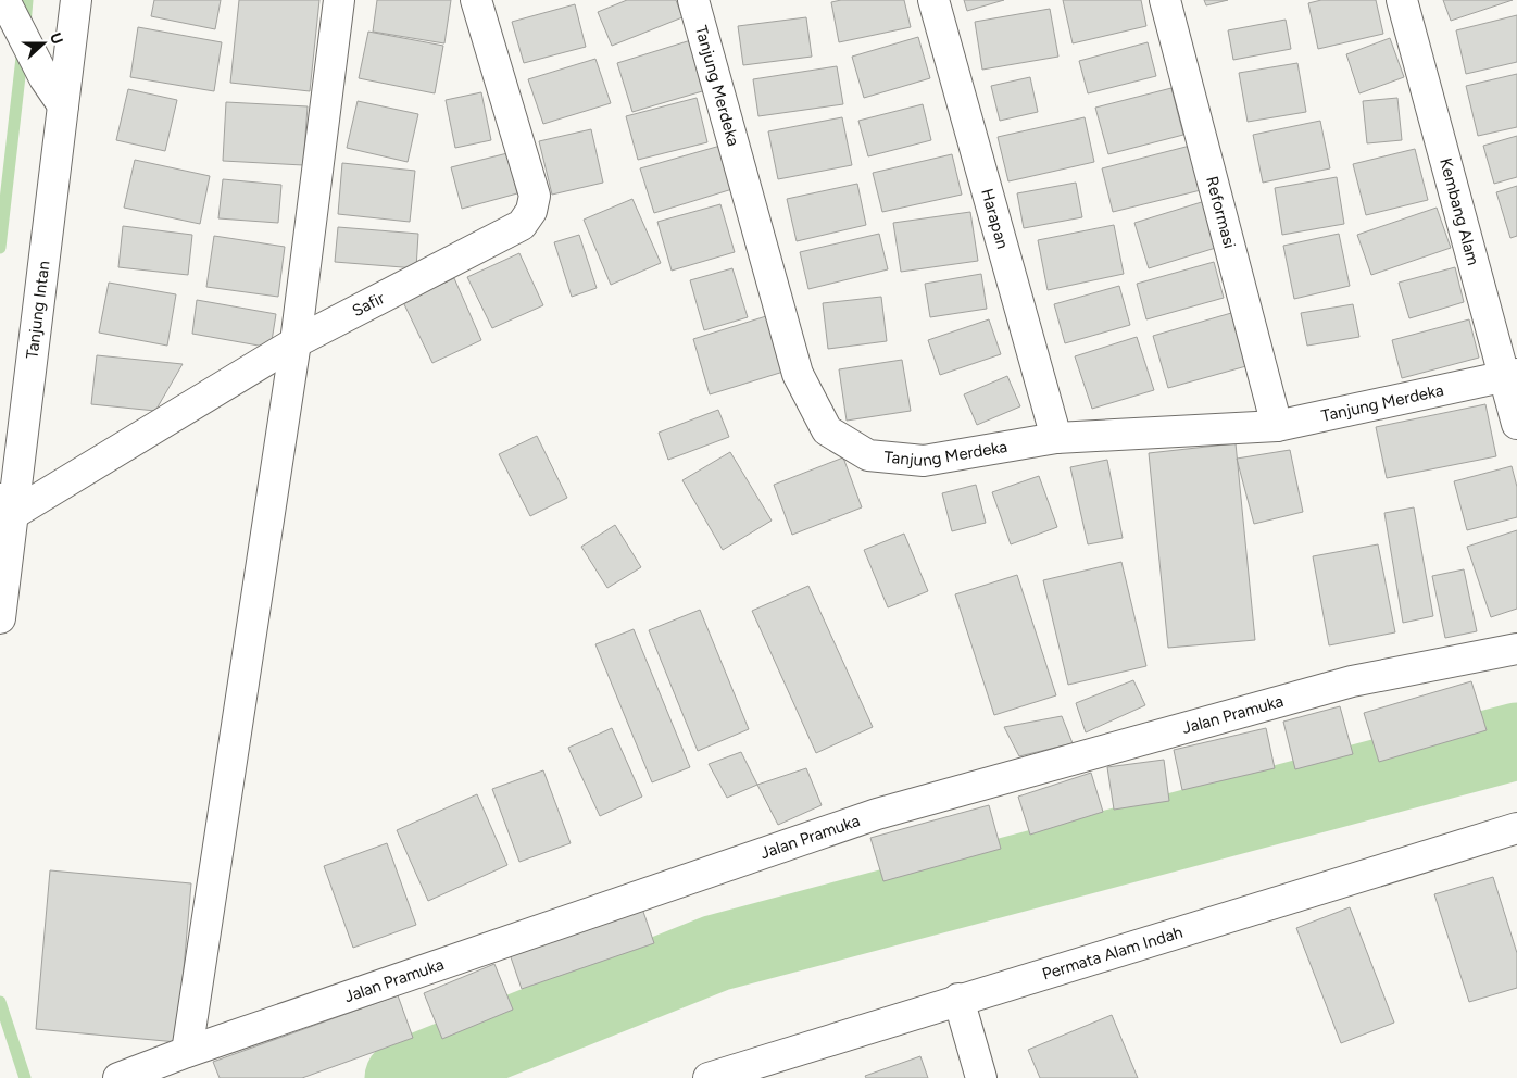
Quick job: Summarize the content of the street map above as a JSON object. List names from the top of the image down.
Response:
{
  "streets": {
    "street": [
      "Tanjung Merdeka",
      "Kembang Alam",
      "Reformasi",
      "Harapan",
      "Safir",
      "Tanjung Intan",
      "Jalan Pramuka",
      "Permata Alam Indah"
    ]
  },
  "crossings": [
    ["Tanjung Merdeka", "Kembang Alam"],
    ["Tanjung Merdeka", "Reformasi"],
    ["Tanjung Merdeka", "Harapan"],
    ["Safir", "Tanjung Intan"]
  ],
  "north": "right"
}
